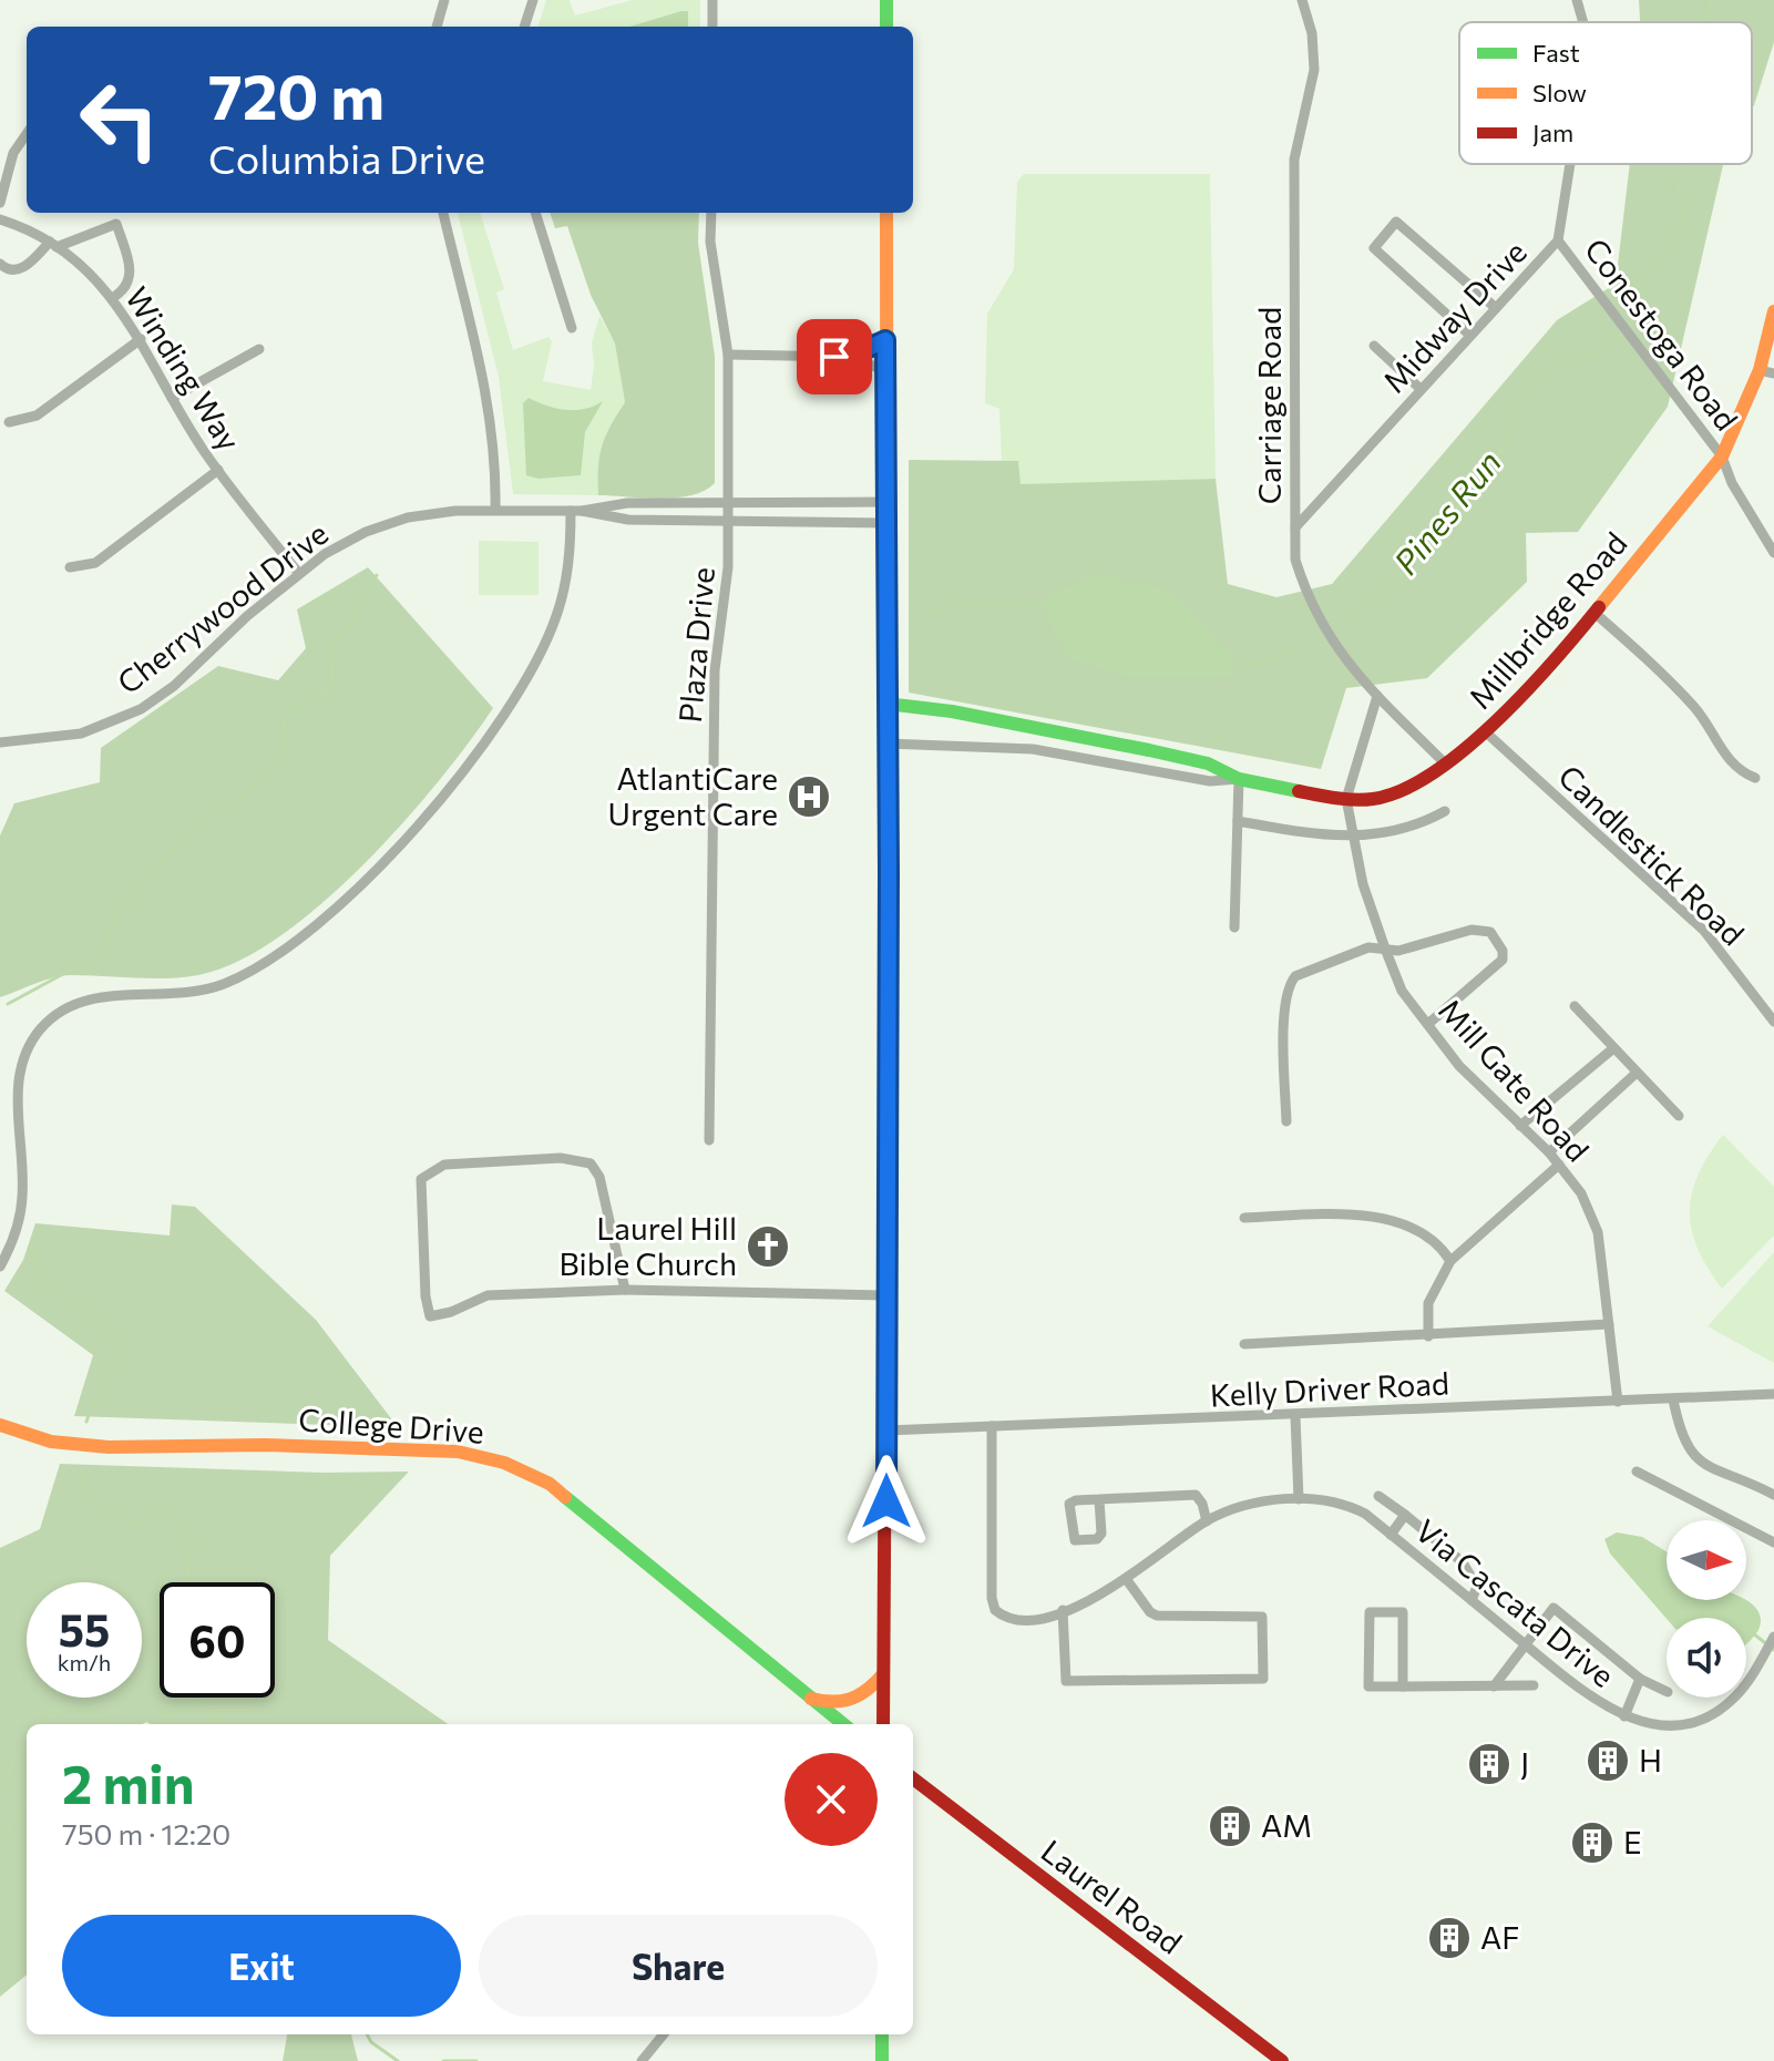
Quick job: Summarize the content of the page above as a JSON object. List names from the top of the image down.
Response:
{
  "streets": {
    "main road": ["Millbridge Road", "College Drive", "Laurel Road"],
    "street": [
      "Midway Drive",
      "Conestoga Road",
      "Winding Way",
      "Carriage Road",
      "Cherrywood Drive",
      "Plaza Drive",
      "Candlestick Road",
      "Mill Gate Road",
      "Kelly Driver Road",
      "Via Cascata Drive"
    ]
  },
  "crossings": [
    ["Midway Drive", "Conestoga Road"],
    ["Midway Drive", "Carriage Road"],
    ["Conestoga Road", "Millbridge Road"],
    ["Winding Way", "Cherrywood Drive"],
    ["Carriage Road", "Millbridge Road"],
    ["Cherrywood Drive", "Plaza Drive"],
    ["Millbridge Road", "Candlestick Road"],
    ["Millbridge Road", "Mill Gate Road"],
    ["Mill Gate Road", "Kelly Driver Road"],
    ["Kelly Driver Road", "Via Cascata Drive"]
  ],
  "water": ["Pines Run"],
  "places": {
    "hospital": ["AtlantiCare Urgent Care"],
    "church": ["Laurel Hill Bible Church"],
    "building": [
      "H",
      "J",
      "AM",
      "E",
      "AF"
    ]
  },
  "legend": ["Fast", "Slow", "Jam"],
  "north": "right",
  "page": {
    "turn": ["720 m", "Columbia Drive"],
    "speed": "55 km/h",
    "limit": "60",
    "heading": ["2 min", "750 m · 12:20"],
    "buttons": ["Exit", "Share"]
  }
}
